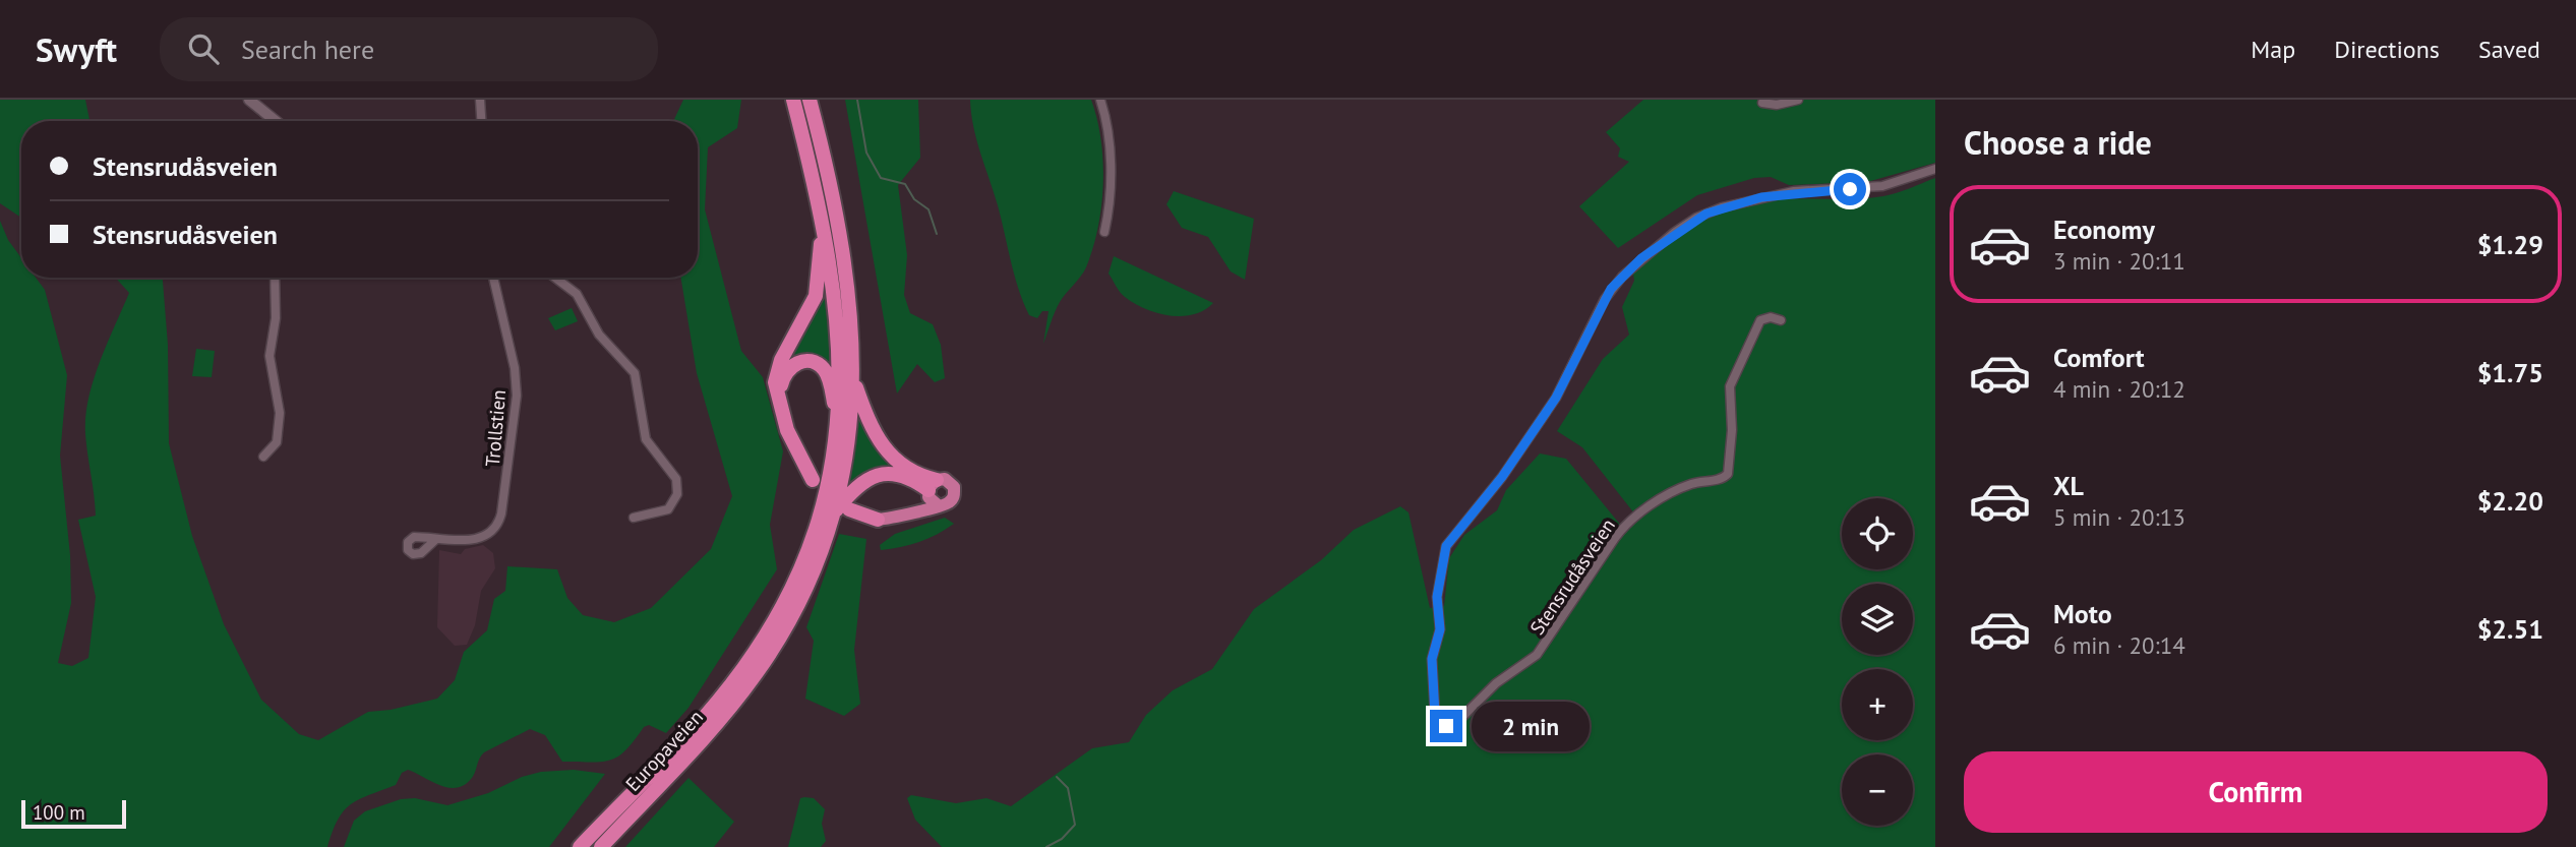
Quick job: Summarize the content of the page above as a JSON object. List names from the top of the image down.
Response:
{
  "streets": {
    "highway": ["Europaveien"],
    "street": ["Trollstien", "Stensrudåsveien"]
  },
  "scale_bar": "100 m",
  "page": {
    "header": "Swyft",
    "search": "Search here",
    "nav": ["Map", "Directions", "Saved"],
    "heading": "Choose a ride",
    "banner": ["Stensrudåsveien", "Stensrudåsveien"],
    "list": [
      {
        "name": "Economy",
        "note": "3 min · 20:11",
        "value": "$1.29"
      },
      {
        "name": "Comfort",
        "note": "4 min · 20:12",
        "value": "$1.75"
      },
      {
        "name": "XL",
        "note": "5 min · 20:13",
        "value": "$2.20"
      },
      {
        "name": "Moto",
        "note": "6 min · 20:14",
        "value": "$2.51"
      }
    ],
    "map_buttons": ["+", "−"],
    "bubble": "2 min",
    "buttons": "Confirm",
    "scale": "100 m"
  }
}
